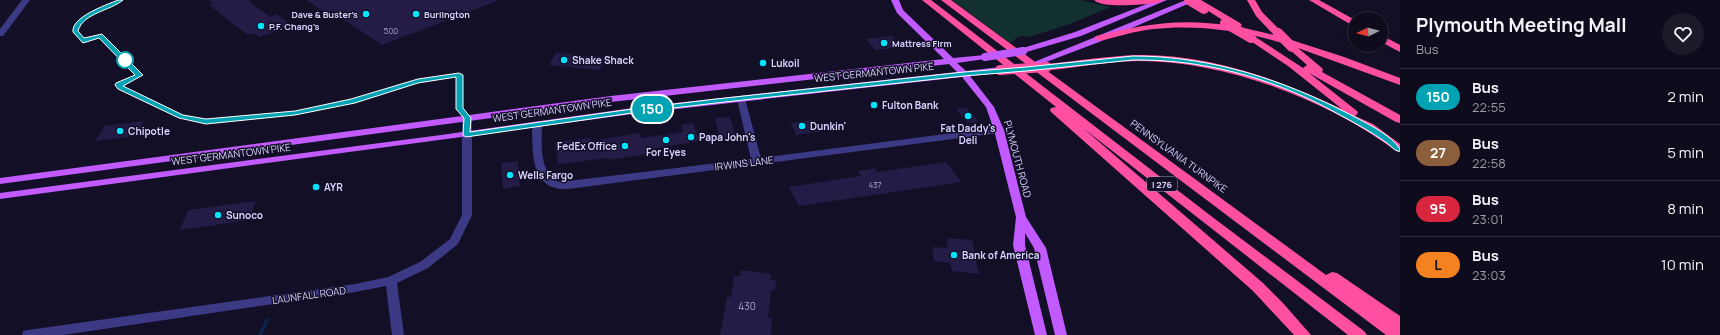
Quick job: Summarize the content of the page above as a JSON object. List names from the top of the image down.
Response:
{
  "streets": {
    "highway": ["PENNSYLVANIA TURNPIKE", "I 276"],
    "main road": ["WEST GERMANTOWN PIKE", "PLYMOUTH ROAD"],
    "street": ["IRWINS LANE", "LAUNFALL ROAD"]
  },
  "crossings": [
    ["WEST GERMANTOWN PIKE", "PLYMOUTH ROAD"],
    ["WEST GERMANTOWN PIKE", "IRWINS LANE"],
    ["WEST GERMANTOWN PIKE", "LAUNFALL ROAD"],
    ["PLYMOUTH ROAD", "IRWINS LANE"]
  ],
  "places": [
    "Dave & Buster's",
    "Burlington",
    "P.F. Chang's",
    "Mattress Firm",
    "Shake Shack",
    "Lukoil",
    "Fulton Bank",
    "Fat Daddy's Deli",
    "Dunkin'",
    "Chipotle",
    "Papa John's",
    "For Eyes",
    "FedEx Office",
    "Wells Fargo",
    "AYR",
    "Sunoco",
    "Bank of America"
  ],
  "lines": ["bus line 150"],
  "house_numbers": ["500", "437", "430"],
  "north": "left",
  "page": {
    "on_map": "150",
    "heading": ["Plymouth Meeting Mall", "Bus"],
    "list": [
      {
        "mark": "150",
        "name": "Bus",
        "note": "22:55",
        "value": "2 min"
      },
      {
        "mark": "27",
        "name": "Bus",
        "note": "22:58",
        "value": "5 min"
      },
      {
        "mark": "95",
        "name": "Bus",
        "note": "23:01",
        "value": "8 min"
      },
      {
        "mark": "L",
        "name": "Bus",
        "note": "23:03",
        "value": "10 min"
      }
    ]
  }
}
